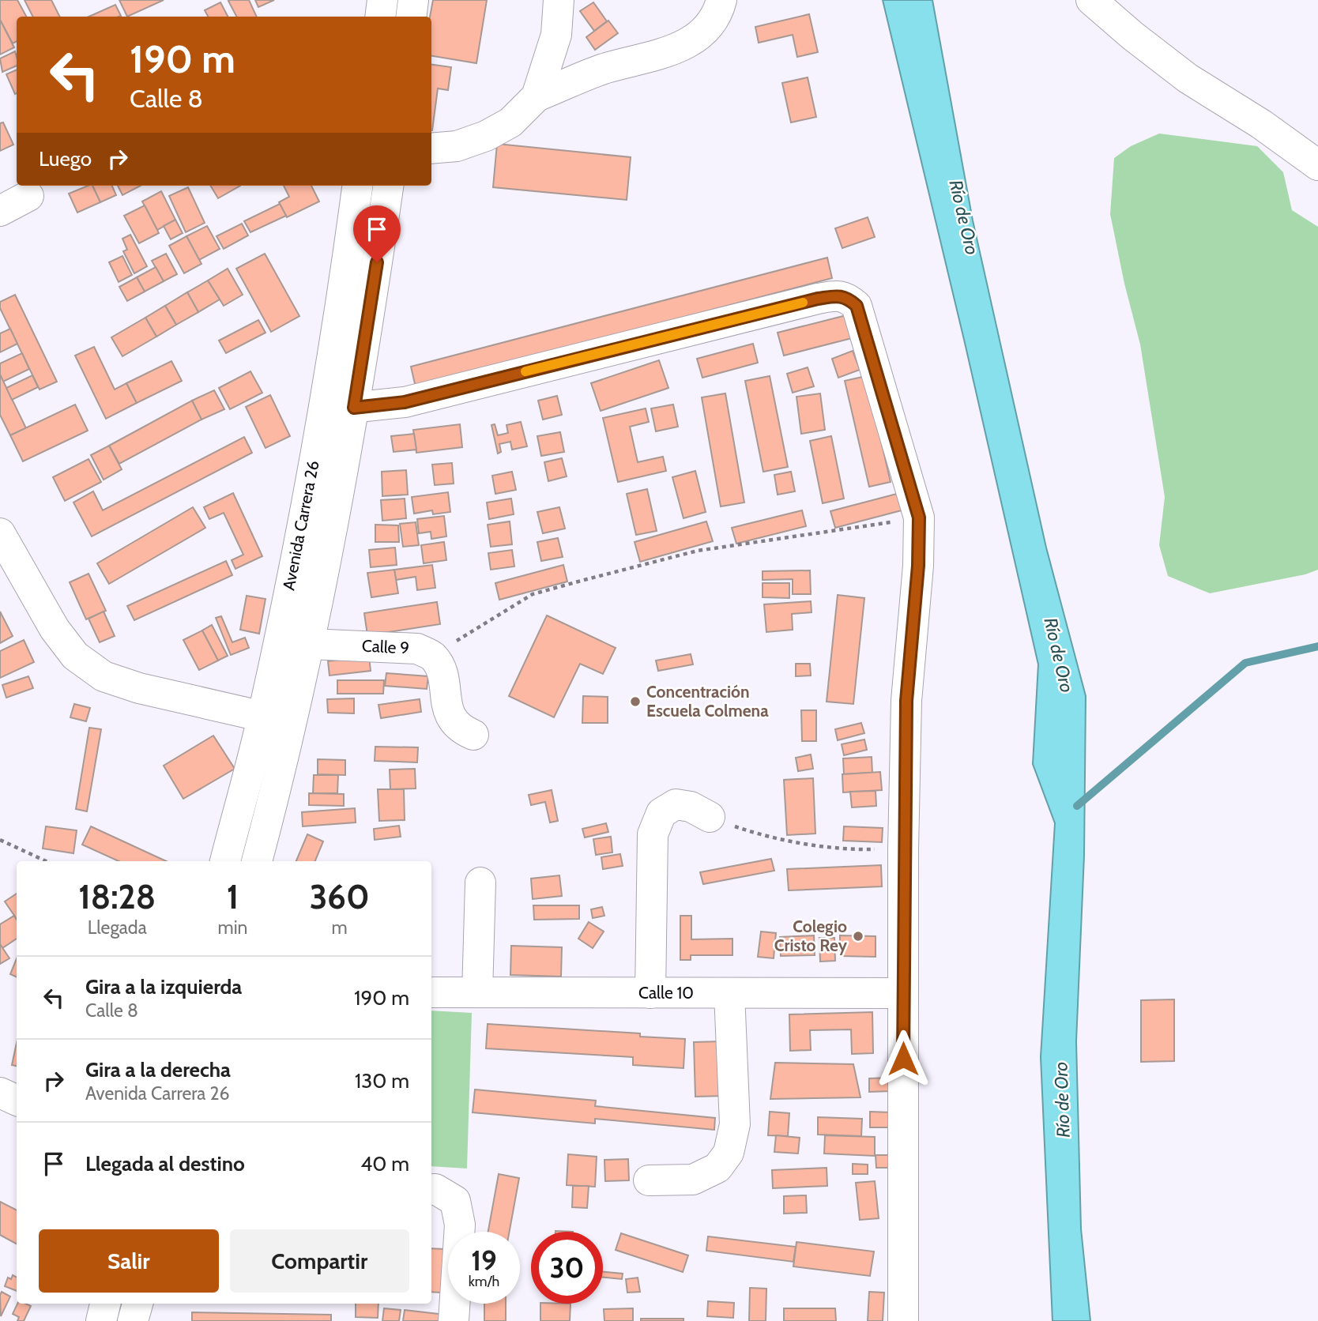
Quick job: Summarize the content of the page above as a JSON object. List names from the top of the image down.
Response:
{
  "streets": {
    "street": ["Avenida Carrera 26", "Calle 9", "Calle 10"]
  },
  "crossings": [
    ["Avenida Carrera 26", "Calle 9"]
  ],
  "water": ["Río de Oro"],
  "places": ["Concentración Escuela Colmena", "Colegio Cristo Rey"],
  "page": {
    "turn": ["190 m", "Calle 8"],
    "then": "Luego",
    "eta": [
      "18:28",
      "Llegada",
      "1",
      "min",
      "360",
      "m"
    ],
    "list": [
      {
        "name": "Gira a la izquierda",
        "note": "Calle 8",
        "value": "190 m"
      },
      {
        "name": "Gira a la derecha",
        "note": "Avenida Carrera 26",
        "value": "130 m"
      },
      {
        "name": "Llegada al destino",
        "value": "40 m"
      }
    ],
    "buttons": ["Salir", "Compartir"],
    "speed": "19 km/h",
    "limit": "30"
  }
}
